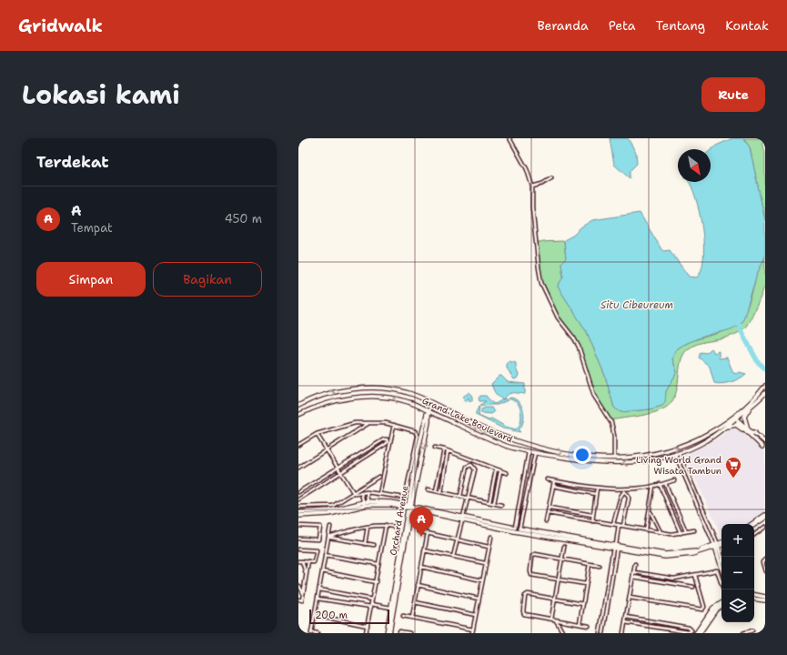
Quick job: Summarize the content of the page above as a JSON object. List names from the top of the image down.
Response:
{
  "streets": {
    "street": ["Grand Lake Boulevard", "Orchard Avenue"]
  },
  "crossings": [
    ["Grand Lake Boulevard", "Orchard Avenue"]
  ],
  "water": ["Situ Cibeureum"],
  "places": {
    "supermarket": ["Living World Grand Wisata Tambun"]
  },
  "scale_bar": "200 m",
  "north": "bottom right",
  "page": {
    "header": "Gridwalk",
    "nav": [
      "Beranda",
      "Peta",
      "Tentang",
      "Kontak"
    ],
    "title": "Lokasi kami",
    "buttons": [
      "Rute",
      ["Simpan", "Bagikan"]
    ],
    "heading": "Terdekat",
    "list": [
      {
        "mark": "A",
        "name": "A",
        "note": "Tempat",
        "value": "450 m"
      }
    ],
    "pins": "A",
    "map_buttons": ["+", "−"],
    "scale": "200 m"
  }
}
